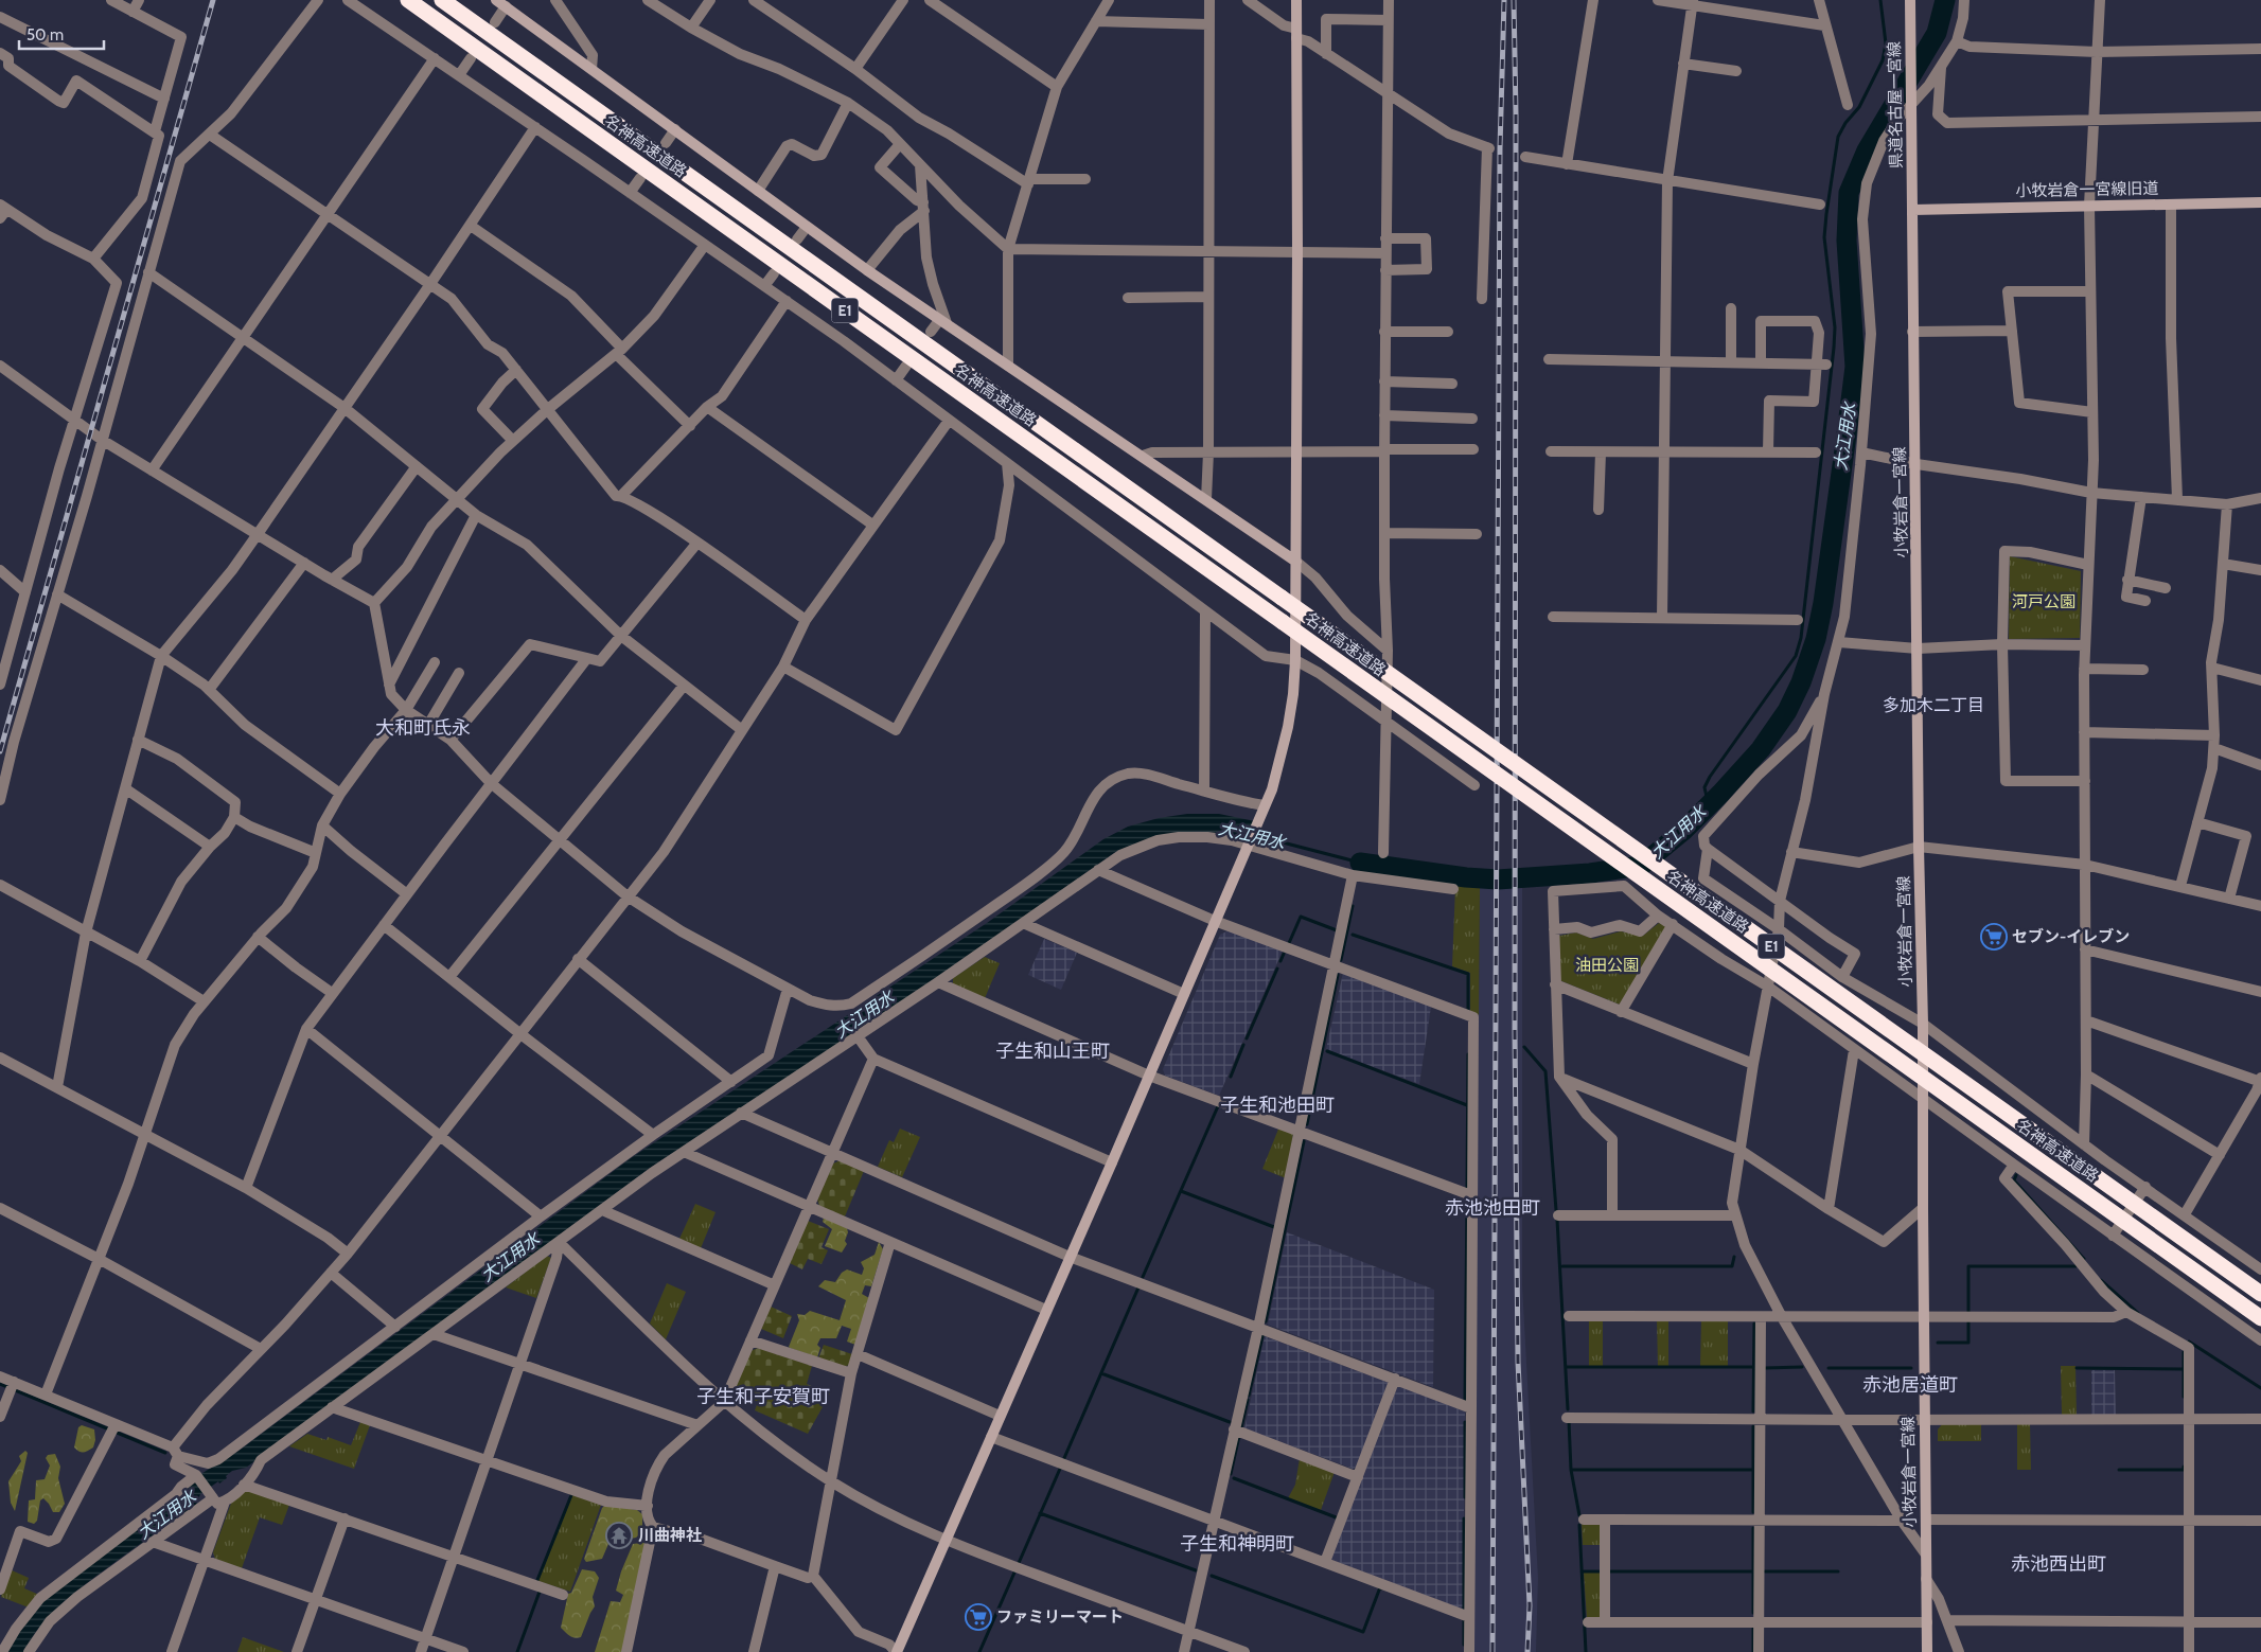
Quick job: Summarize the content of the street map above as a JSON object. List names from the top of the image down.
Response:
{
  "streets": {
    "highway": ["名神高速道路", "E1"],
    "street": ["県道名古屋一宮線", "小牧岩倉一宮線旧道", "小牧岩倉一宮線"]
  },
  "crossings": [
    ["県道名古屋一宮線", "小牧岩倉一宮線旧道"],
    ["県道名古屋一宮線", "小牧岩倉一宮線"],
    ["小牧岩倉一宮線旧道", "小牧岩倉一宮線"]
  ],
  "districts": [
    "多加木二丁目",
    "大和町氏永",
    "子生和山王町",
    "子生和池田町",
    "赤池池田町",
    "赤池居道町",
    "子生和子安賀町",
    "子生和神明町",
    "赤池西出町"
  ],
  "water": ["大江用水"],
  "parks": ["河戸公園", "油田公園"],
  "places": {
    "supermarket": ["セブン-イレブン", "ファミリーマート"],
    "temple": ["川曲神社"]
  },
  "scale_bar": "50 m"
}
